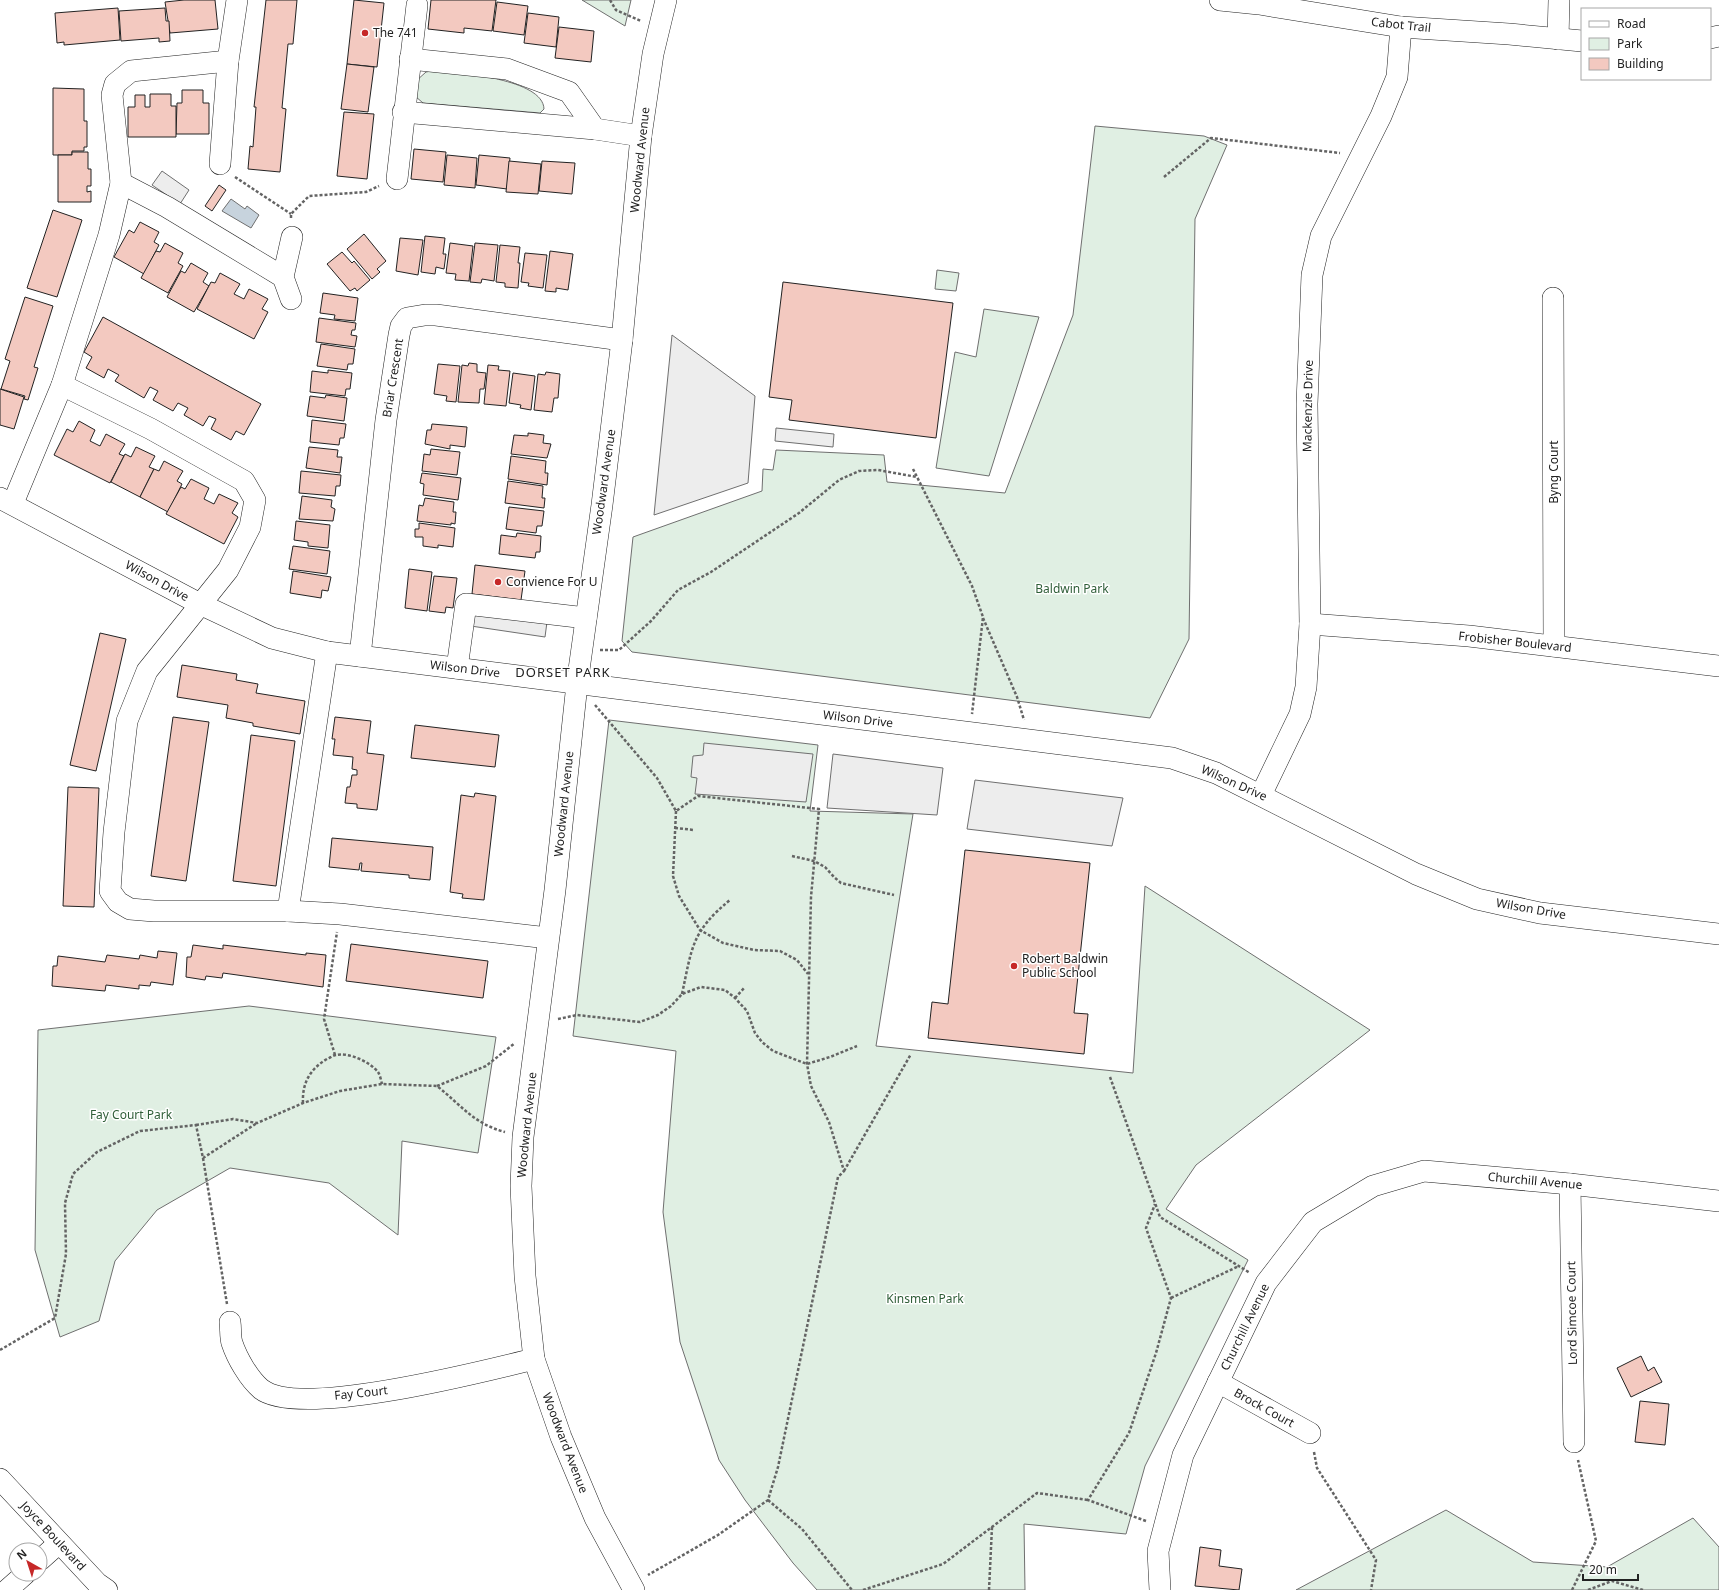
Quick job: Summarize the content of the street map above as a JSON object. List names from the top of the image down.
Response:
{
  "streets": {
    "street": [
      "Cabot Trail",
      "Woodward Avenue",
      "Briar Crescent",
      "Mackenzie Drive",
      "Byng Court",
      "Wilson Drive",
      "Frobisher Boulevard",
      "Churchill Avenue",
      "Lord Simcoe Court",
      "Fay Court",
      "Brock Court",
      "Joyce Boulevard"
    ]
  },
  "crossings": [
    ["Cabot Trail", "Mackenzie Drive"],
    ["Woodward Avenue", "Briar Crescent"],
    ["Woodward Avenue", "Wilson Drive"],
    ["Woodward Avenue", "Fay Court"],
    ["Briar Crescent", "Wilson Drive"],
    ["Mackenzie Drive", "Wilson Drive"],
    ["Mackenzie Drive", "Frobisher Boulevard"],
    ["Byng Court", "Frobisher Boulevard"],
    ["Churchill Avenue", "Lord Simcoe Court"],
    ["Churchill Avenue", "Brock Court"]
  ],
  "districts": ["DORSET PARK"],
  "parks": ["Baldwin Park", "Fay Court Park", "Kinsmen Park"],
  "places": ["The 741", "Convience For U", "Robert Baldwin Public School"],
  "legend": ["Road", "Park", "Building"],
  "scale_bar": "20 m",
  "north": "top left"
}
